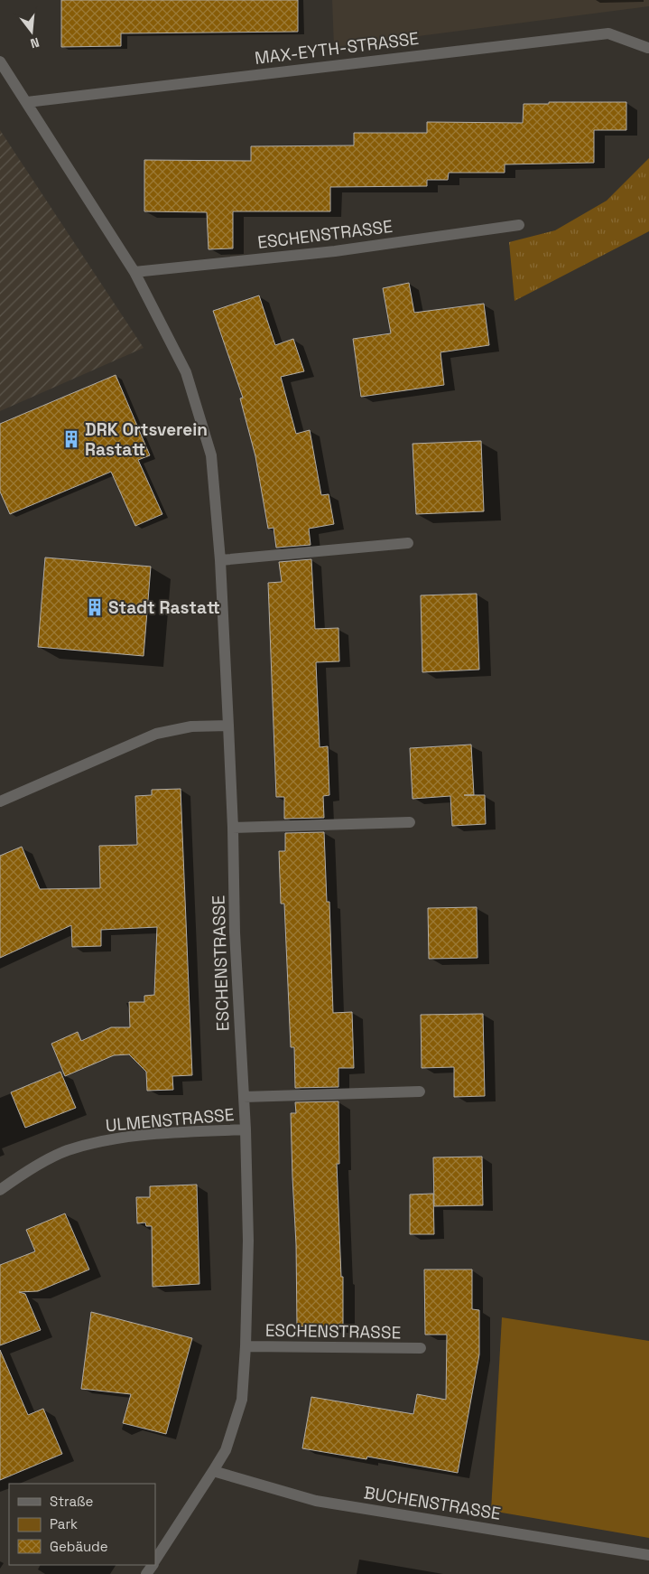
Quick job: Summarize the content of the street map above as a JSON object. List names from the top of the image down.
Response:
{
  "streets": {
    "street": [
      "MAX-EYTH-STRASSE",
      "ESCHENSTRASSE",
      "ULMENSTRASSE",
      "BUCHENSTRASSE"
    ]
  },
  "crossings": [
    ["MAX-EYTH-STRASSE", "ESCHENSTRASSE"],
    ["ESCHENSTRASSE", "ULMENSTRASSE"],
    ["ESCHENSTRASSE", "BUCHENSTRASSE"]
  ],
  "places": {
    "building": ["DRK Ortsverein Rastatt", "Stadt Rastatt"]
  },
  "legend": ["Straße", "Park", "Gebäude"],
  "north": "bottom"
}
